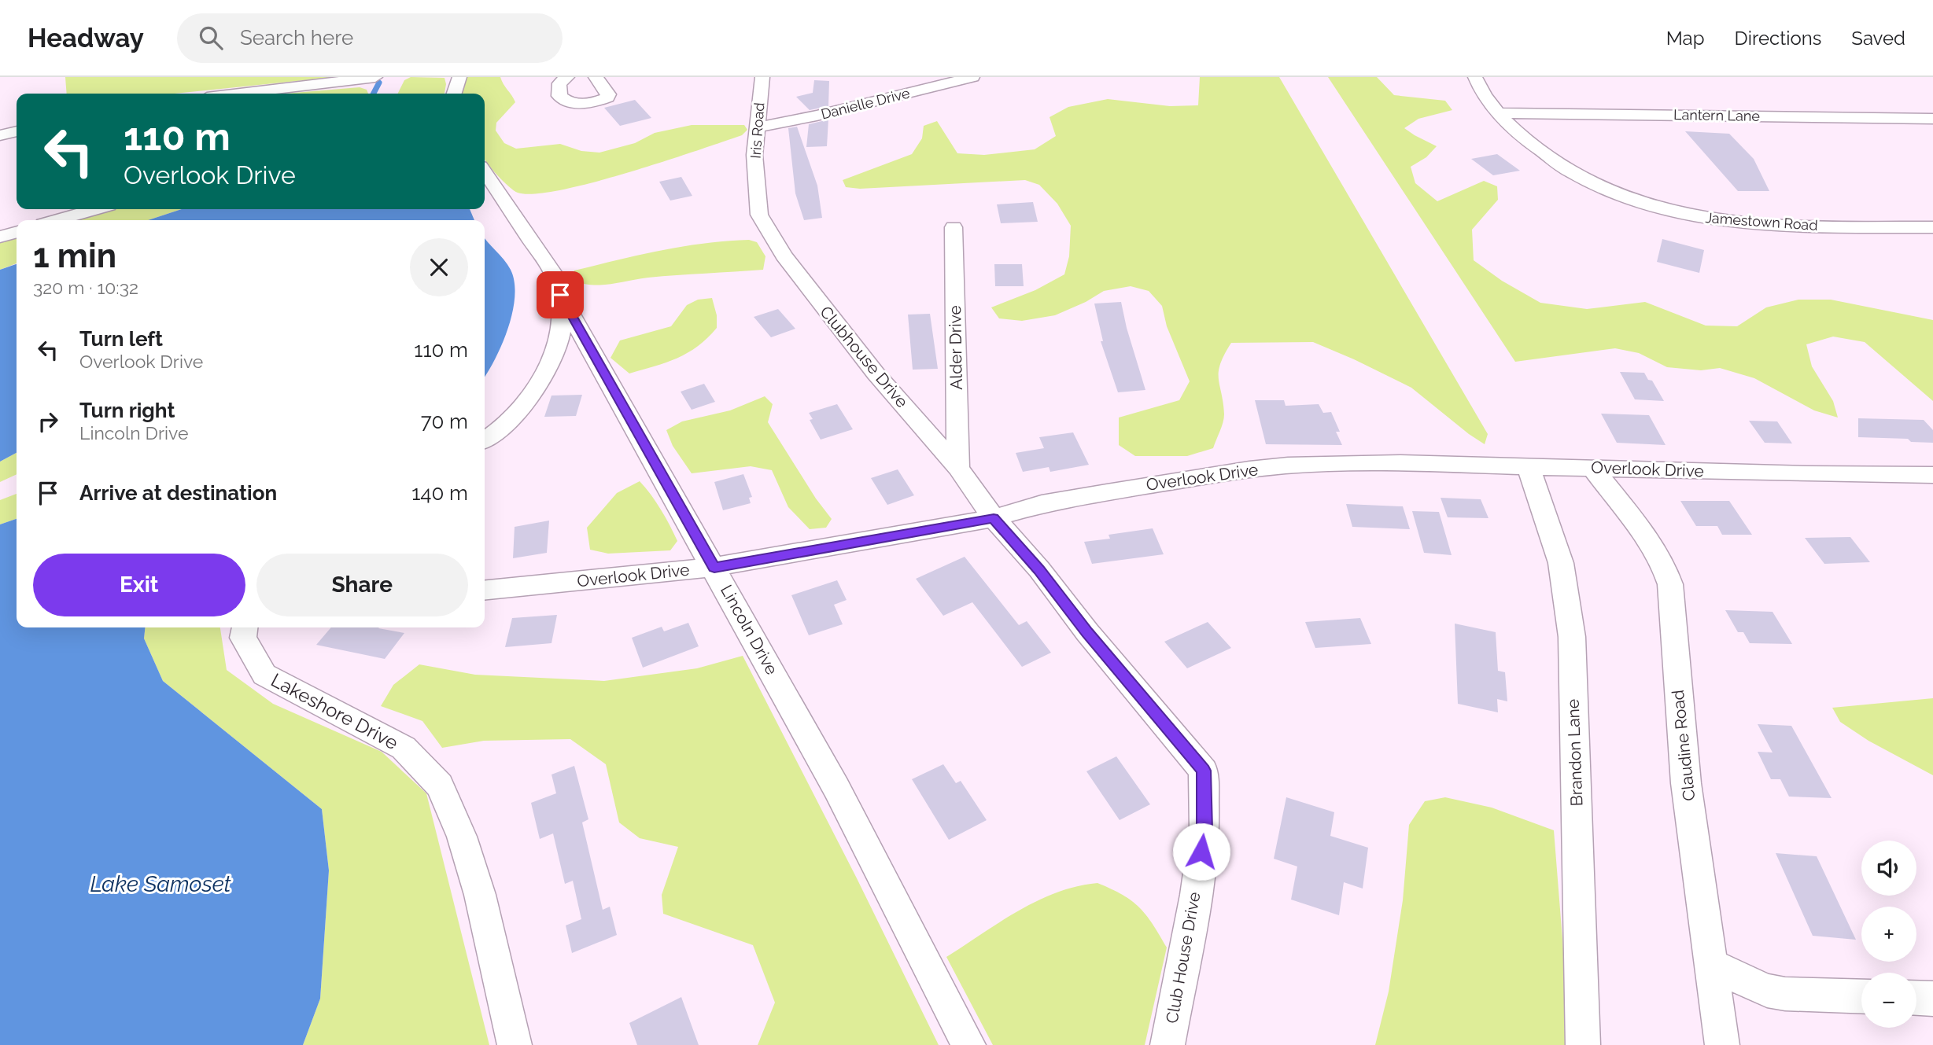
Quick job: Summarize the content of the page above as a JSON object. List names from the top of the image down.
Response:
{
  "streets": {
    "street": [
      "Danielle Drive",
      "Lantern Lane",
      "Iris Road",
      "Jamestown Road",
      "Alder Drive",
      "Clubhouse Drive",
      "Overlook Drive",
      "Lincoln Drive",
      "Lakeshore Drive",
      "Claudine Road",
      "Brandon Lane",
      "Club House Drive"
    ]
  },
  "crossings": [
    ["Danielle Drive", "Iris Road"],
    ["Lantern Lane", "Jamestown Road"],
    ["Iris Road", "Clubhouse Drive"],
    ["Alder Drive", "Clubhouse Drive"],
    ["Clubhouse Drive", "Overlook Drive"],
    ["Clubhouse Drive", "Club House Drive"],
    ["Overlook Drive", "Lincoln Drive"],
    ["Overlook Drive", "Claudine Road"],
    ["Overlook Drive", "Brandon Lane"],
    ["Overlook Drive", "Club House Drive"]
  ],
  "water": ["Lake Samoset"],
  "page": {
    "header": "Headway",
    "search": "Search here",
    "nav": ["Map", "Directions", "Saved"],
    "turn": ["110 m", "Overlook Drive"],
    "heading": ["1 min", "320 m · 10:32"],
    "list": [
      {
        "name": "Turn left",
        "note": "Overlook Drive",
        "value": "110 m"
      },
      {
        "name": "Turn right",
        "note": "Lincoln Drive",
        "value": "70 m"
      },
      {
        "name": "Arrive at destination",
        "value": "140 m"
      }
    ],
    "buttons": ["Exit", "Share"],
    "map_buttons": ["+", "−"]
  }
}
